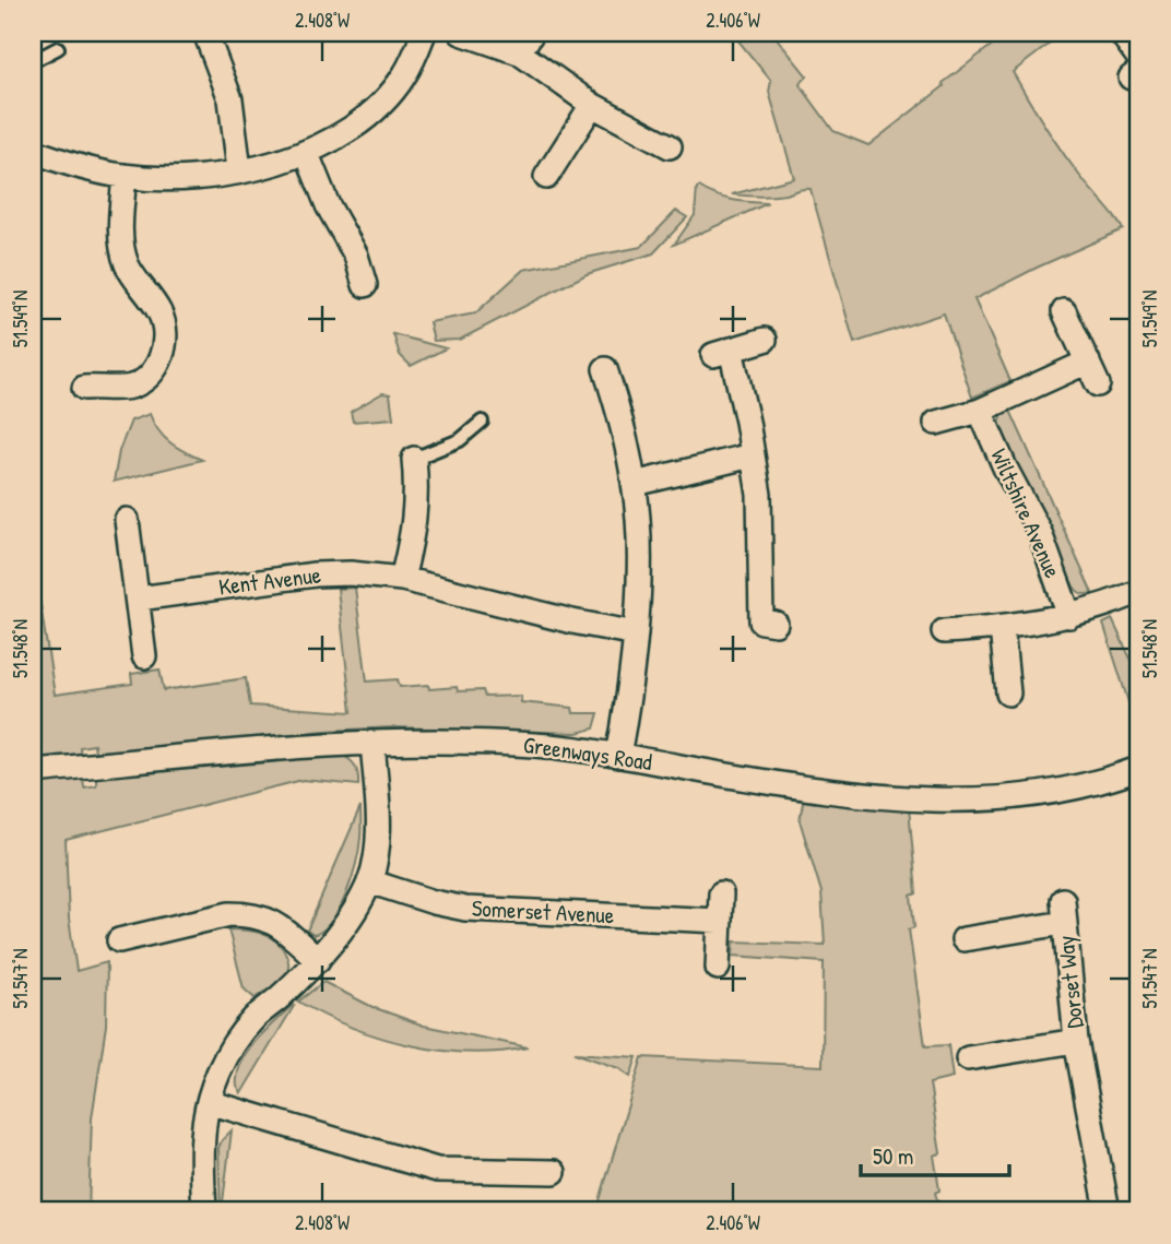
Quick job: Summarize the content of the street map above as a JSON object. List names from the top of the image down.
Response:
{
  "streets": {
    "street": [
      "Wiltshire Avenue",
      "Kent Avenue",
      "Greenways Road",
      "Somerset Avenue",
      "Dorset Way"
    ]
  },
  "scale_bar": "50 m",
  "coordinates": [
    "2.408°W",
    "2.406°W",
    "51.549°N",
    "51.548°N",
    "51.547°N"
  ]
}
